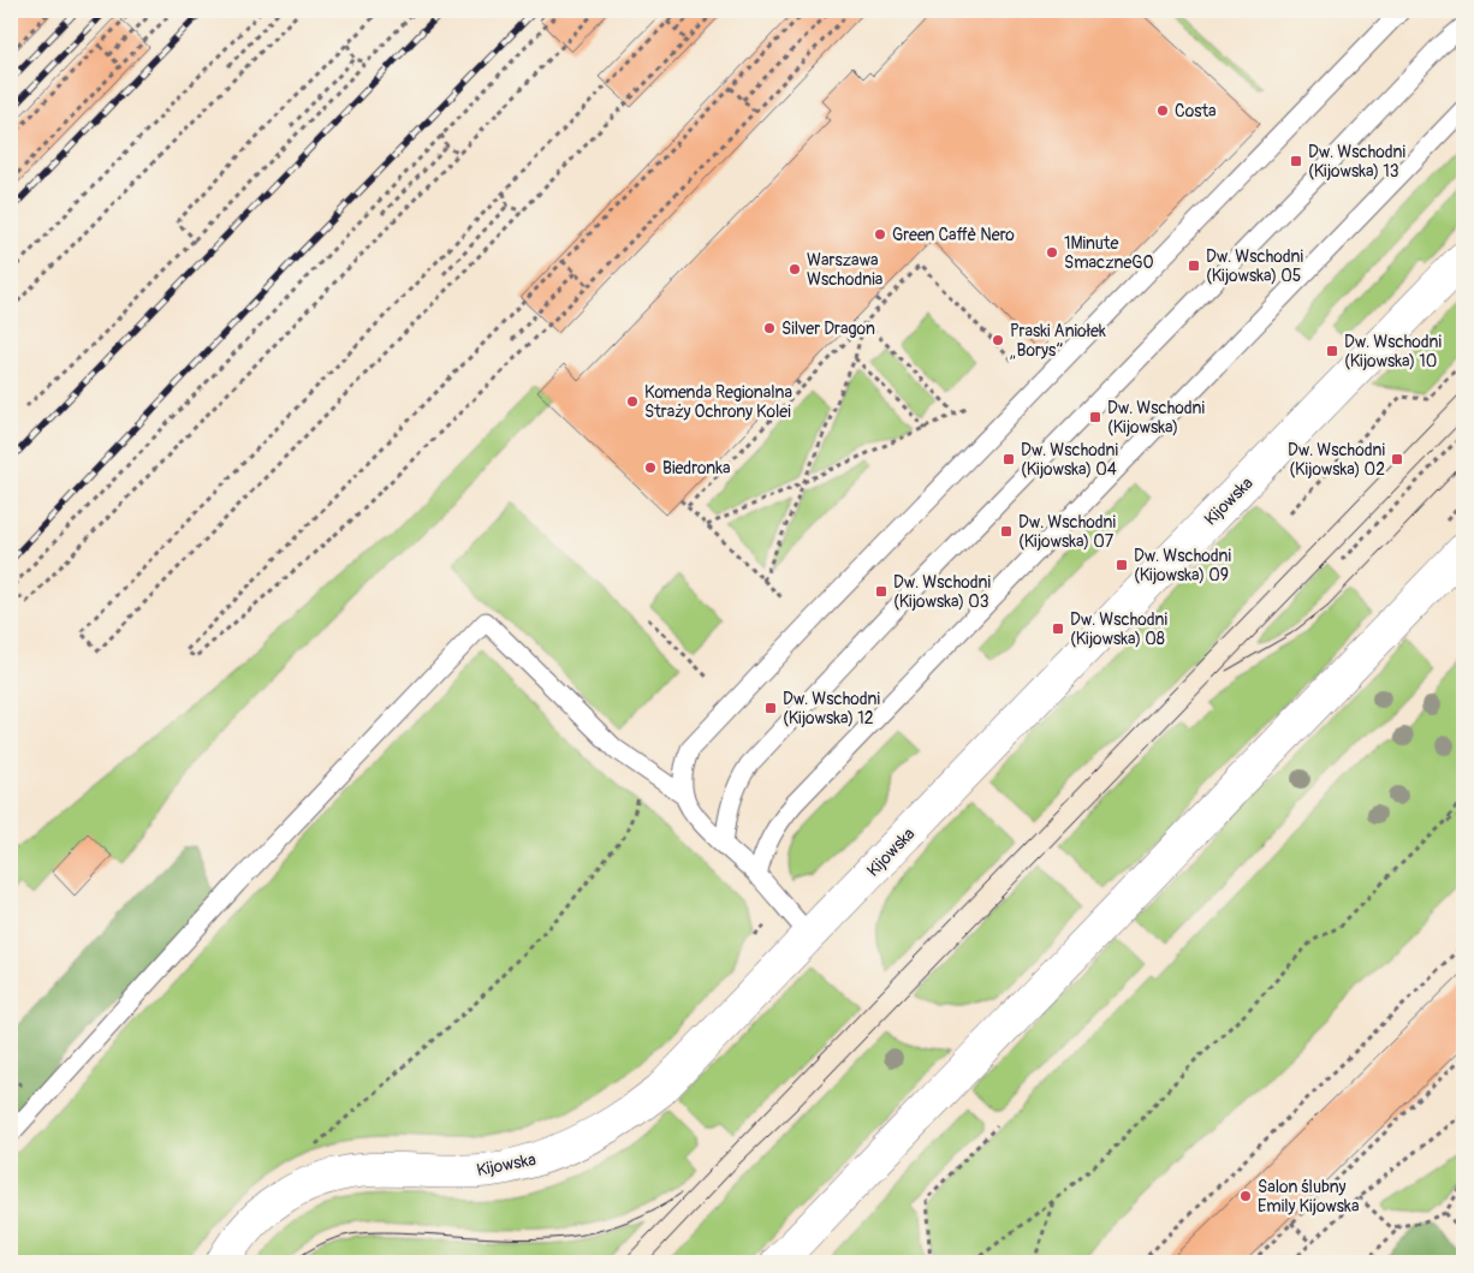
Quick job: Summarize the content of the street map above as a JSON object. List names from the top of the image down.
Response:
{
  "streets": {
    "street": ["Kijowska"]
  },
  "places": {
    "other": [
      "Costa",
      "Green Caffè Nero",
      "1Minute SmaczneGO",
      "Warszawa Wschodnia",
      "Silver Dragon",
      "Praski Aniołek „Borys”",
      "Komenda Regionalna Straży Ochrony Kolei",
      "Biedronka",
      "Salon ślubny Emily Kijowska"
    ],
    "transit": [
      "Dw. Wschodni (Kijowska) 13",
      "Dw. Wschodni (Kijowska) 05",
      "Dw. Wschodni (Kijowska) 10",
      "Dw. Wschodni (Kijowska)",
      "Dw. Wschodni (Kijowska) 04",
      "Dw. Wschodni (Kijowska) 02",
      "Dw. Wschodni (Kijowska) 07",
      "Dw. Wschodni (Kijowska) 09",
      "Dw. Wschodni (Kijowska) 03",
      "Dw. Wschodni (Kijowska) 08",
      "Dw. Wschodni (Kijowska) 12"
    ]
  }
}
